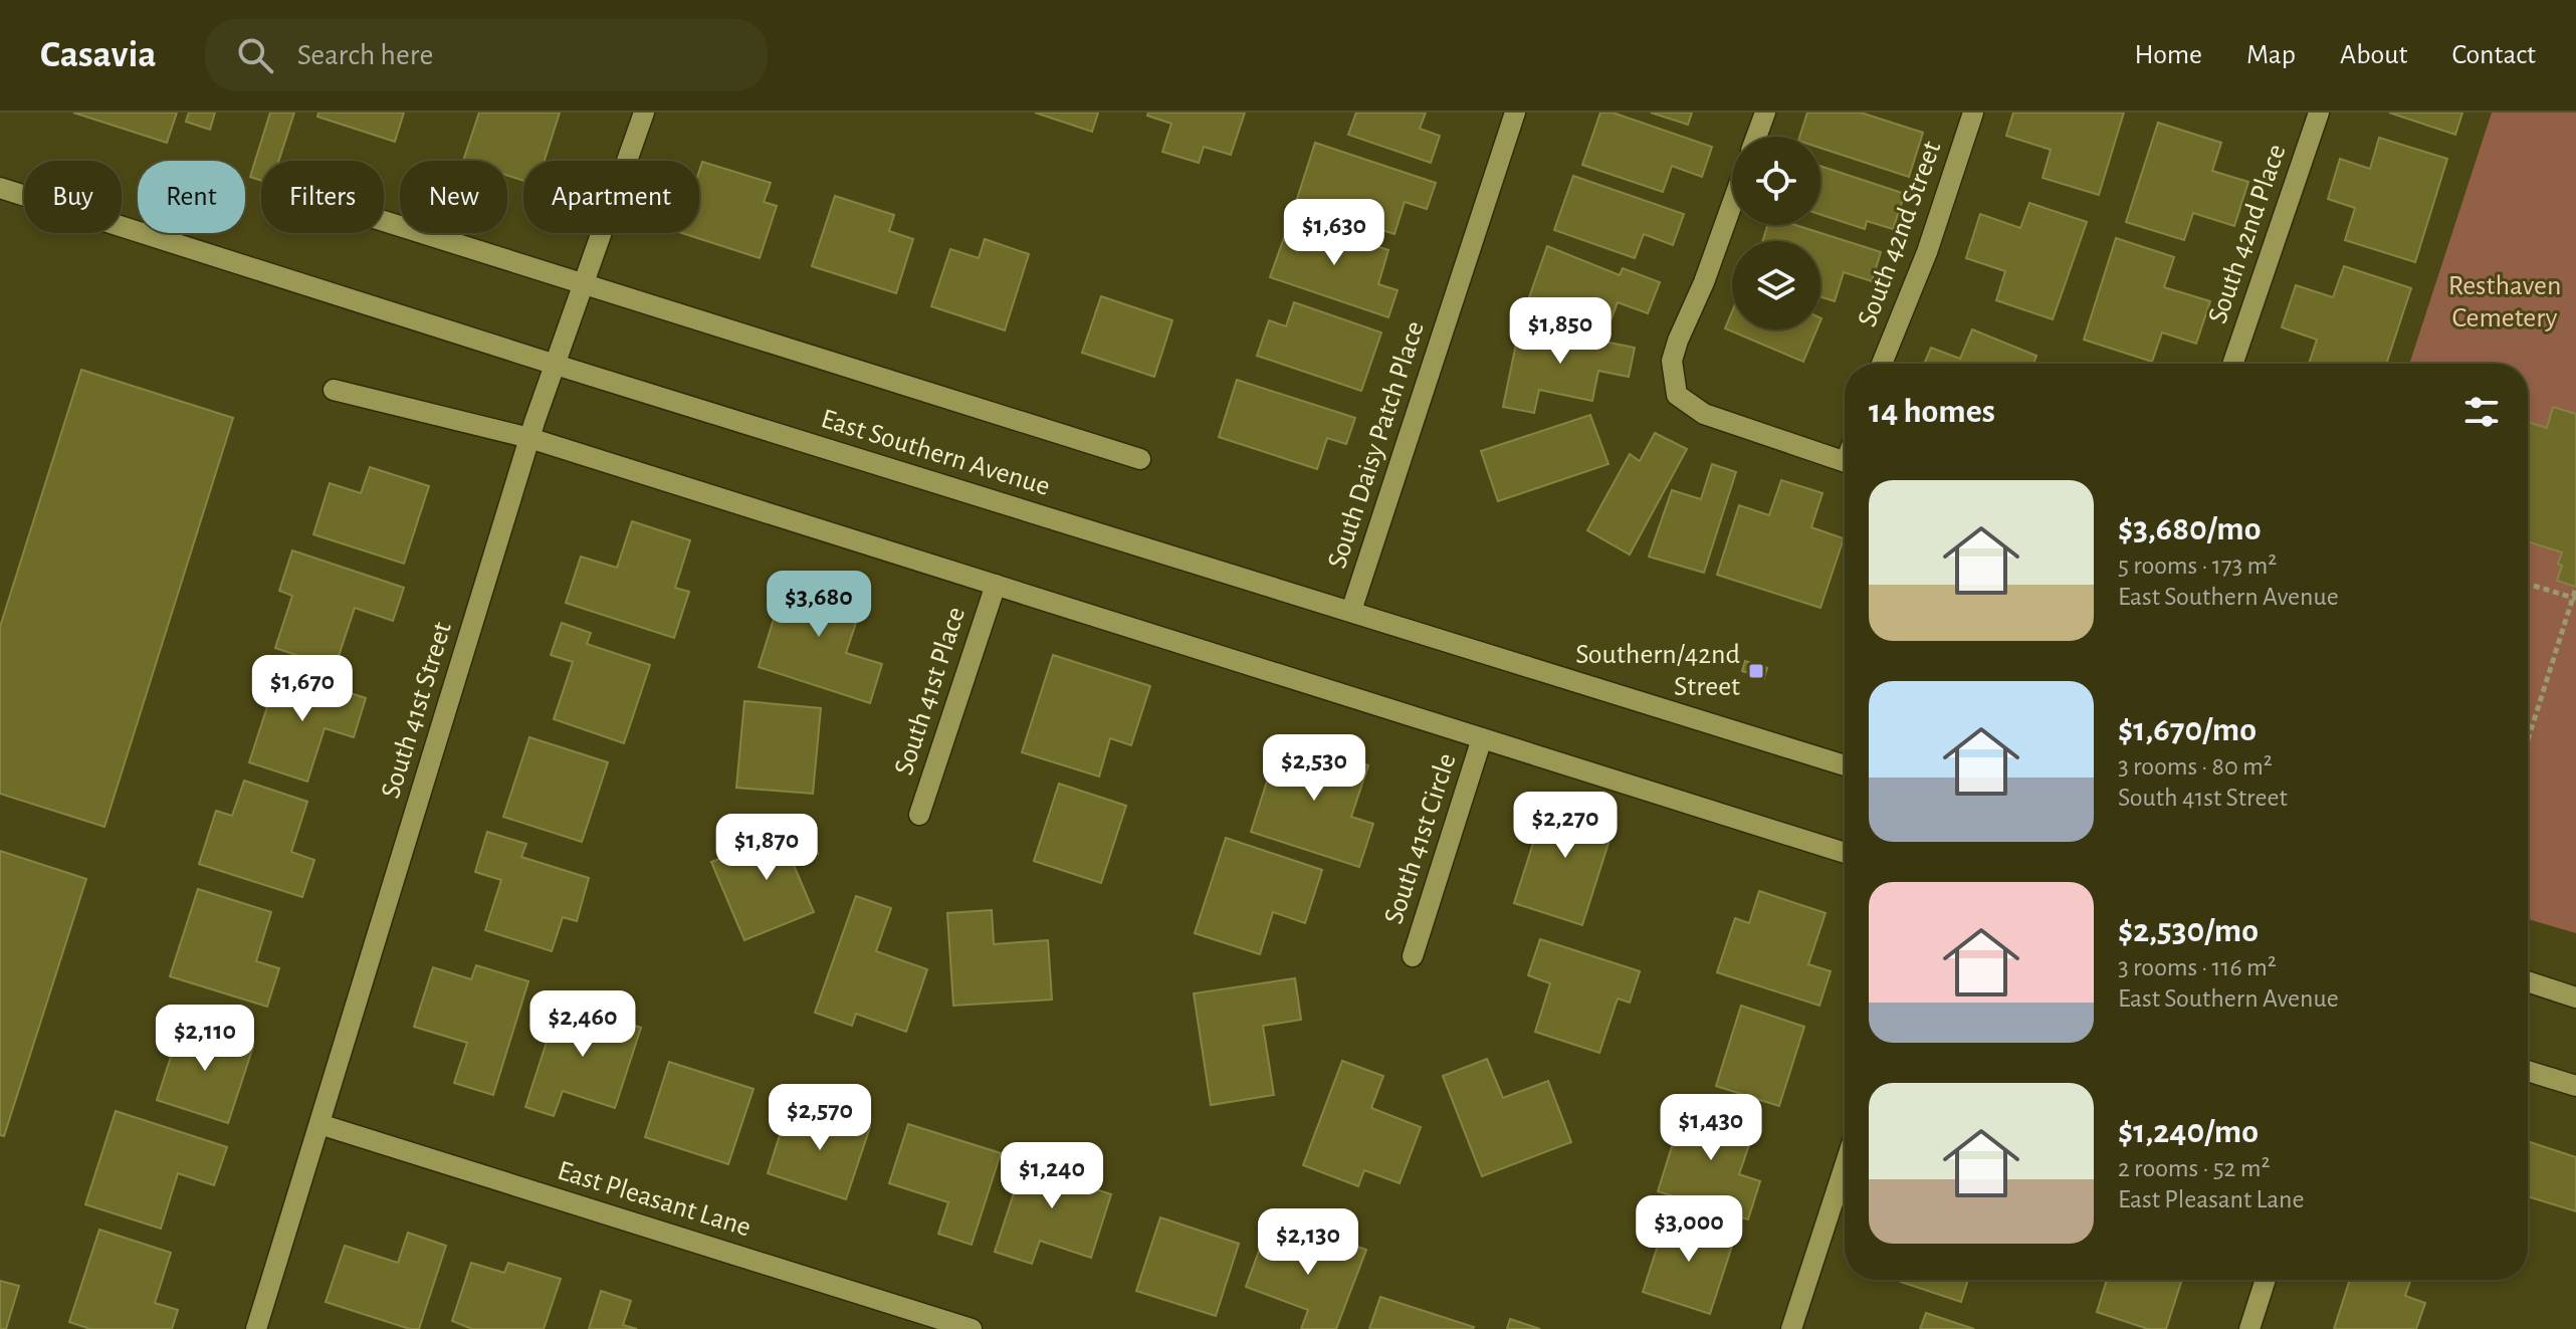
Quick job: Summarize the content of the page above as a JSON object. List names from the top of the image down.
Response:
{
  "streets": {
    "street": [
      "South 42nd Street",
      "South 42nd Place",
      "South Daisy Patch Place",
      "East Southern Avenue",
      "South 41st Place",
      "South 41st Street",
      "South 41st Circle",
      "East Pleasant Lane"
    ]
  },
  "crossings": [
    ["South Daisy Patch Place", "East Southern Avenue"],
    ["East Southern Avenue", "South 41st Street"],
    ["South 41st Street", "East Pleasant Lane"]
  ],
  "parks": ["Resthaven Cemetery"],
  "places": {
    "transit": ["Southern/42nd Street"]
  },
  "page": {
    "header": "Casavia",
    "search": "Search here",
    "nav": [
      "Home",
      "Map",
      "About",
      "Contact"
    ],
    "chip": [
      "Buy",
      "Rent",
      "Filters",
      "New",
      "Apartment"
    ],
    "price": [
      "$1,630",
      "$1,850",
      "$3,680",
      "$1,670",
      "$2,530",
      "$2,270",
      "$1,870",
      "$2,460",
      "$2,110",
      "$2,570",
      "$1,430",
      "$1,240",
      "$3,000",
      "$2,130"
    ],
    "heading": "14 homes",
    "list": [
      {
        "name": "$3,680/mo",
        "note": "5 rooms · 173 m² · East Southern Avenue"
      },
      {
        "name": "$1,670/mo",
        "note": "3 rooms · 80 m² · South 41st Street"
      },
      {
        "name": "$2,530/mo",
        "note": "3 rooms · 116 m² · East Southern Avenue"
      },
      {
        "name": "$1,240/mo",
        "note": "2 rooms · 52 m² · East Pleasant Lane"
      }
    ]
  }
}
